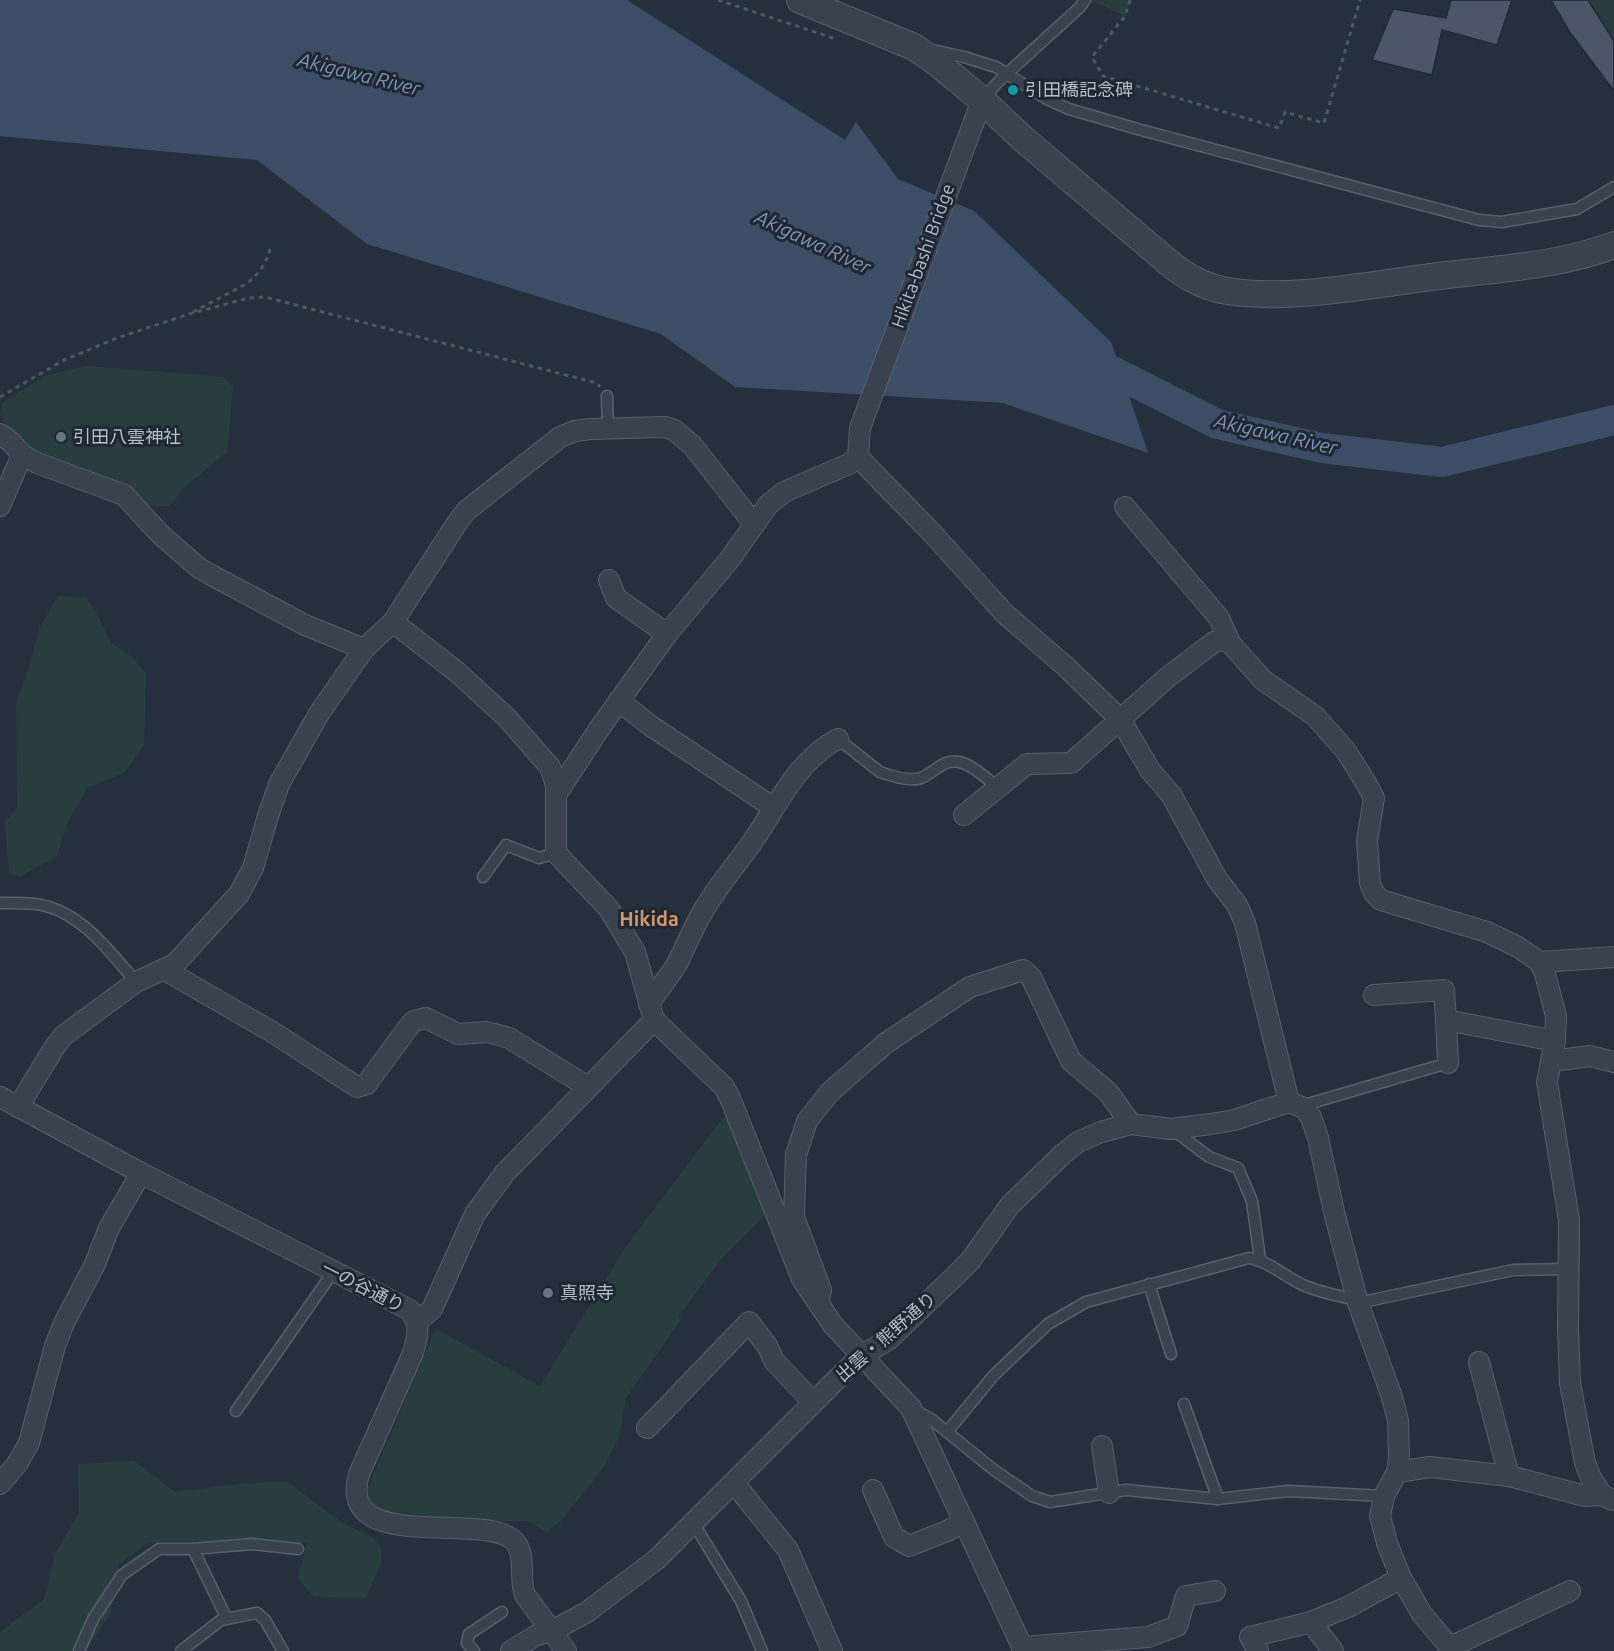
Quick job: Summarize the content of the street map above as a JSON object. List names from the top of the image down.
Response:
{
  "streets": {
    "street": ["Hikita-bashi Bridge", "一の谷通り", "出雲・熊野通り"]
  },
  "crossings": [
    ["一の谷通り", "出雲・熊野通り"]
  ],
  "districts": ["Hikida"],
  "water": ["Akigawa River"],
  "places": ["引田橋記念碑", "引田八雲神社", "真照寺"]
}
